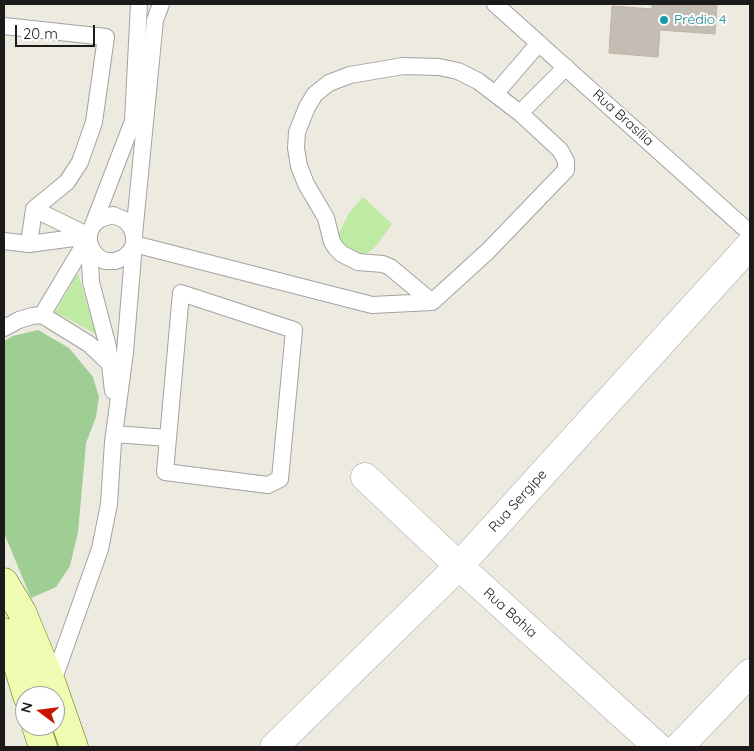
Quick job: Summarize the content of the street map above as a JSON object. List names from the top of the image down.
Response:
{
  "streets": {
    "street": ["Rua Sergipe", "Rua Bahia"],
    "lane": ["Rua Brasília"]
  },
  "crossings": [
    ["Rua Sergipe", "Rua Bahia"]
  ],
  "places": ["Prédio 4"],
  "scale_bar": "20 m",
  "north": "left"
}
